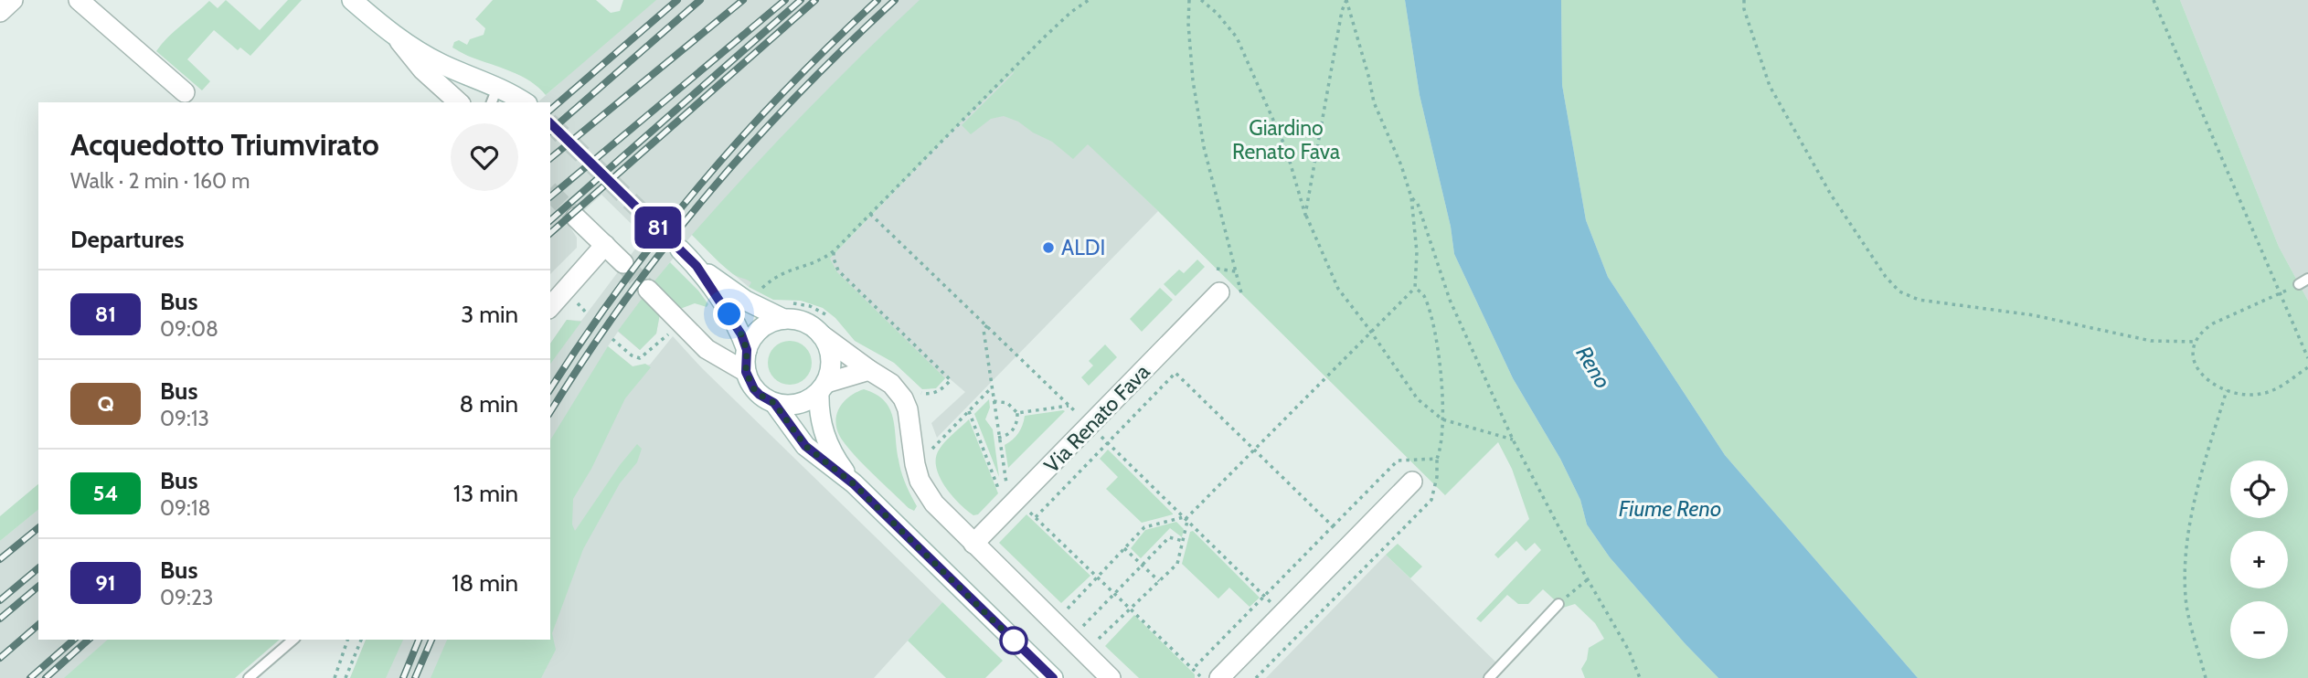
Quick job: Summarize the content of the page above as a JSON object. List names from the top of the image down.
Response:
{
  "streets": {
    "street": ["Via Renato Fava"]
  },
  "water": ["Reno", "Fiume Reno"],
  "parks": ["Giardino Renato Fava"],
  "places": ["ALDI"],
  "lines": ["bus line 81"],
  "page": {
    "on_map": "81",
    "heading": [
      ["Acquedotto Triumvirato", "Walk · 2 min · 160 m"],
      "Departures"
    ],
    "list": [
      {
        "mark": "81",
        "name": "Bus",
        "note": "09:08",
        "value": "3 min"
      },
      {
        "mark": "Q",
        "name": "Bus",
        "note": "09:13",
        "value": "8 min"
      },
      {
        "mark": "54",
        "name": "Bus",
        "note": "09:18",
        "value": "13 min"
      },
      {
        "mark": "91",
        "name": "Bus",
        "note": "09:23",
        "value": "18 min"
      }
    ],
    "map_buttons": ["+", "−"]
  }
}
